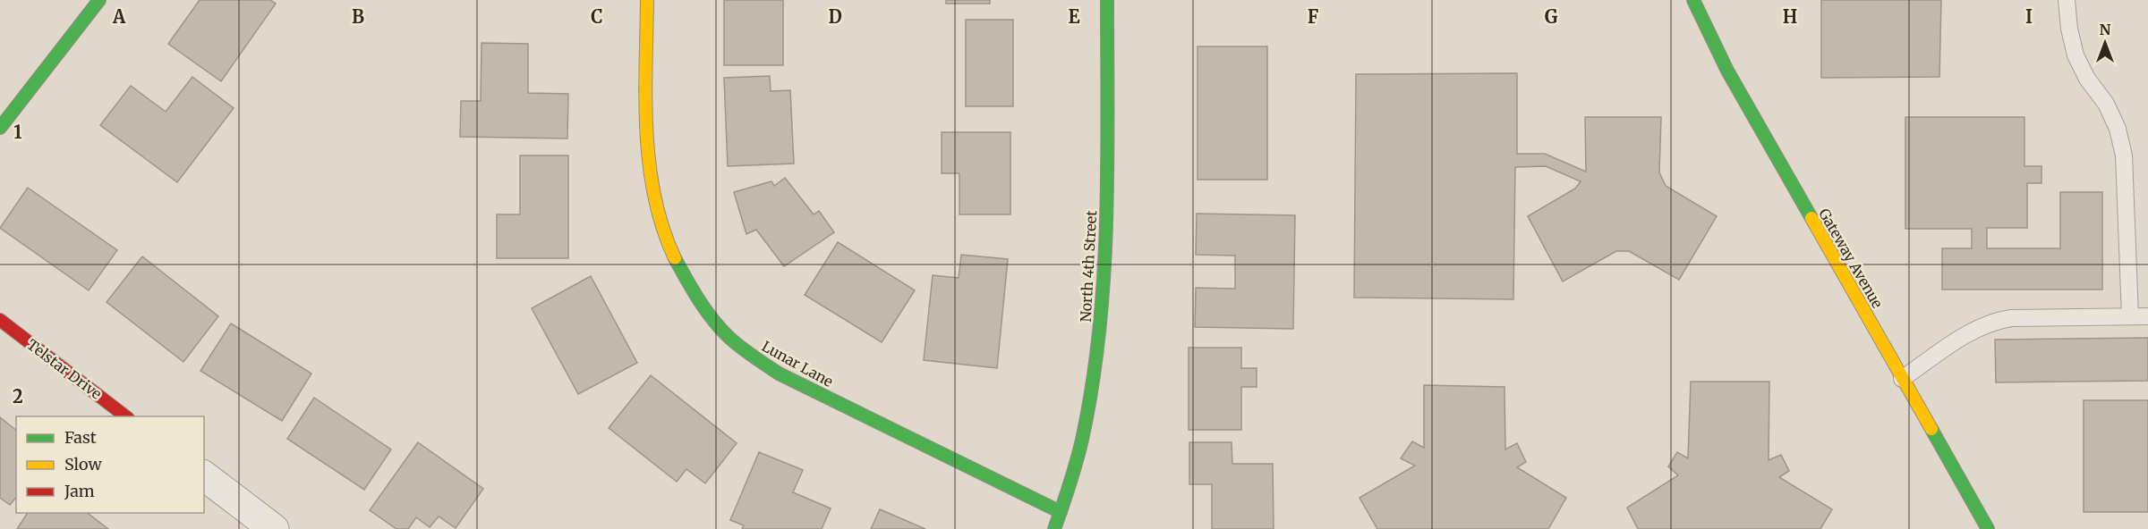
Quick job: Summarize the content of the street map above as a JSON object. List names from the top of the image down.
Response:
{
  "streets": {
    "street": [
      "Gateway Avenue",
      "North 4th Street",
      "Lunar Lane",
      "Telstar Drive"
    ]
  },
  "crossings": [
    ["North 4th Street", "Lunar Lane"]
  ],
  "legend": ["Fast", "Slow", "Jam"],
  "north": "top",
  "grid": {
    "columns": [
      "A",
      "B",
      "C",
      "D",
      "E",
      "F",
      "G",
      "H",
      "I"
    ],
    "rows": ["1", "2"]
  }
}
